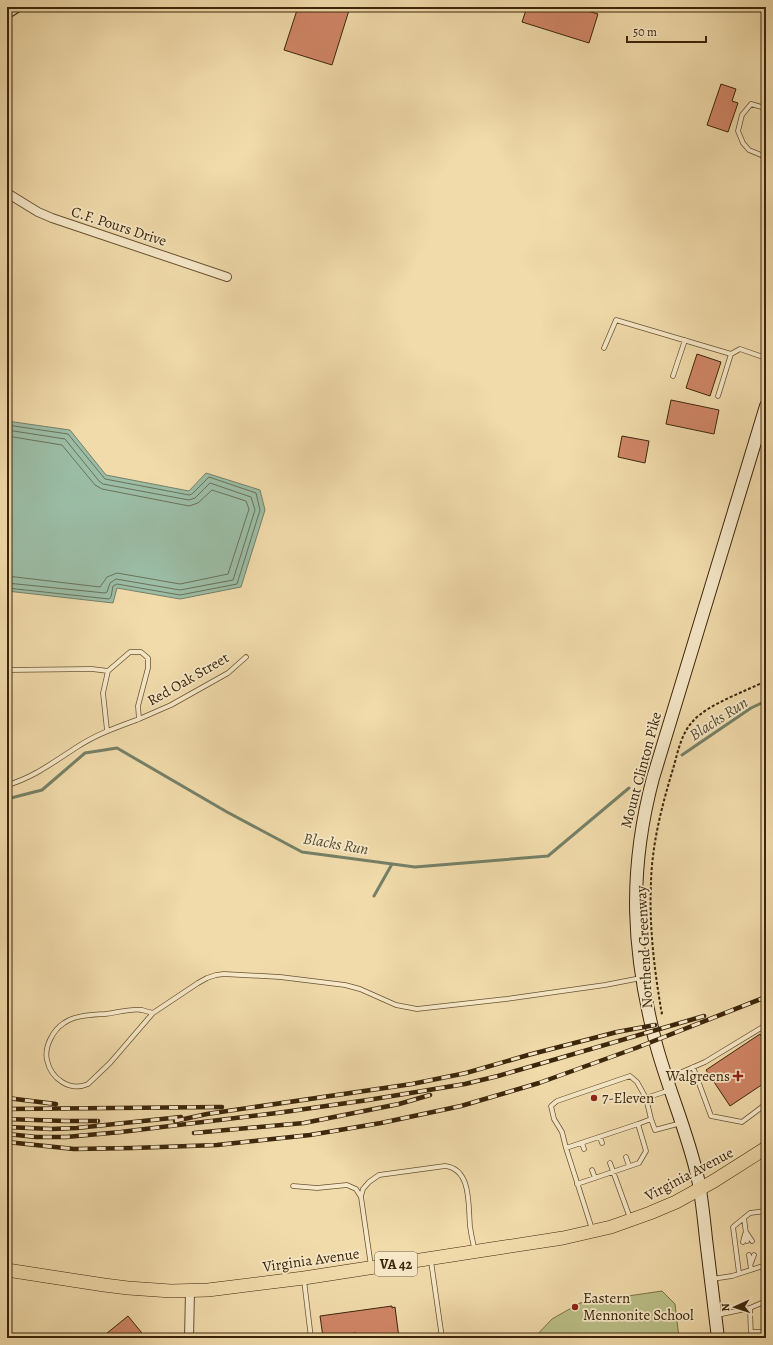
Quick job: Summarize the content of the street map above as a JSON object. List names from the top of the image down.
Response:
{
  "streets": {
    "main road": ["Mount Clinton Pike", "Virginia Avenue", "VA 42"],
    "street": ["C.F. Pours Drive"],
    "lane": ["Red Oak Street"],
    "path": ["Northend Greenway"]
  },
  "crossings": [
    ["Mount Clinton Pike", "Northend Greenway"],
    ["Mount Clinton Pike", "Virginia Avenue"]
  ],
  "water": ["Blacks Run"],
  "places": {
    "health": ["Walgreens"],
    "other": ["7-Eleven", "Eastern Mennonite School"]
  },
  "scale_bar": "50 m",
  "north": "left"
}
